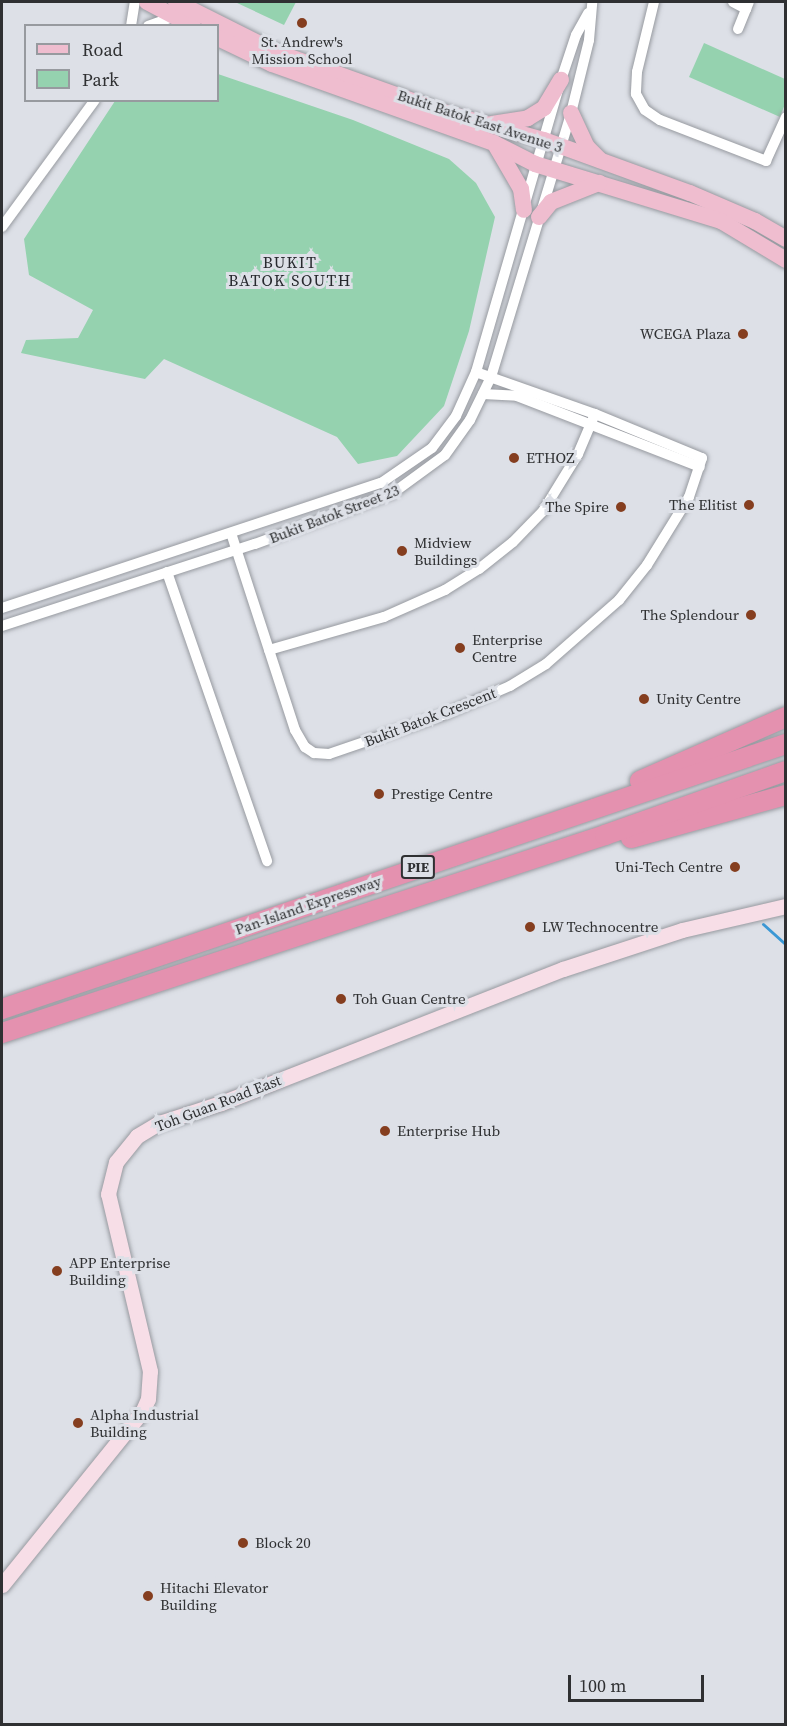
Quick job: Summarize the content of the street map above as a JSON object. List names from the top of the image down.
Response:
{
  "streets": {
    "highway": ["PIE", "Pan-Island Expressway"],
    "main road": ["Bukit Batok East Avenue 3"],
    "street": ["Bukit Batok Street 23", "Bukit Batok Crescent", "Toh Guan Road East"]
  },
  "crossings": [
    ["Bukit Batok East Avenue 3", "Bukit Batok Street 23"],
    ["Bukit Batok Street 23", "Bukit Batok Crescent"]
  ],
  "districts": ["BUKIT BATOK SOUTH"],
  "places": [
    "St. Andrew's Mission School",
    "WCEGA Plaza",
    "ETHOZ",
    "The Elitist",
    "The Spire",
    "Midview Buildings",
    "The Splendour",
    "Enterprise Centre",
    "Unity Centre",
    "Prestige Centre",
    "Uni-Tech Centre",
    "LW Technocentre",
    "Toh Guan Centre",
    "Enterprise Hub",
    "APP Enterprise Building",
    "Alpha Industrial Building",
    "Block 20",
    "Hitachi Elevator Building"
  ],
  "legend": ["Road", "Park"],
  "scale_bar": "100 m"
}
